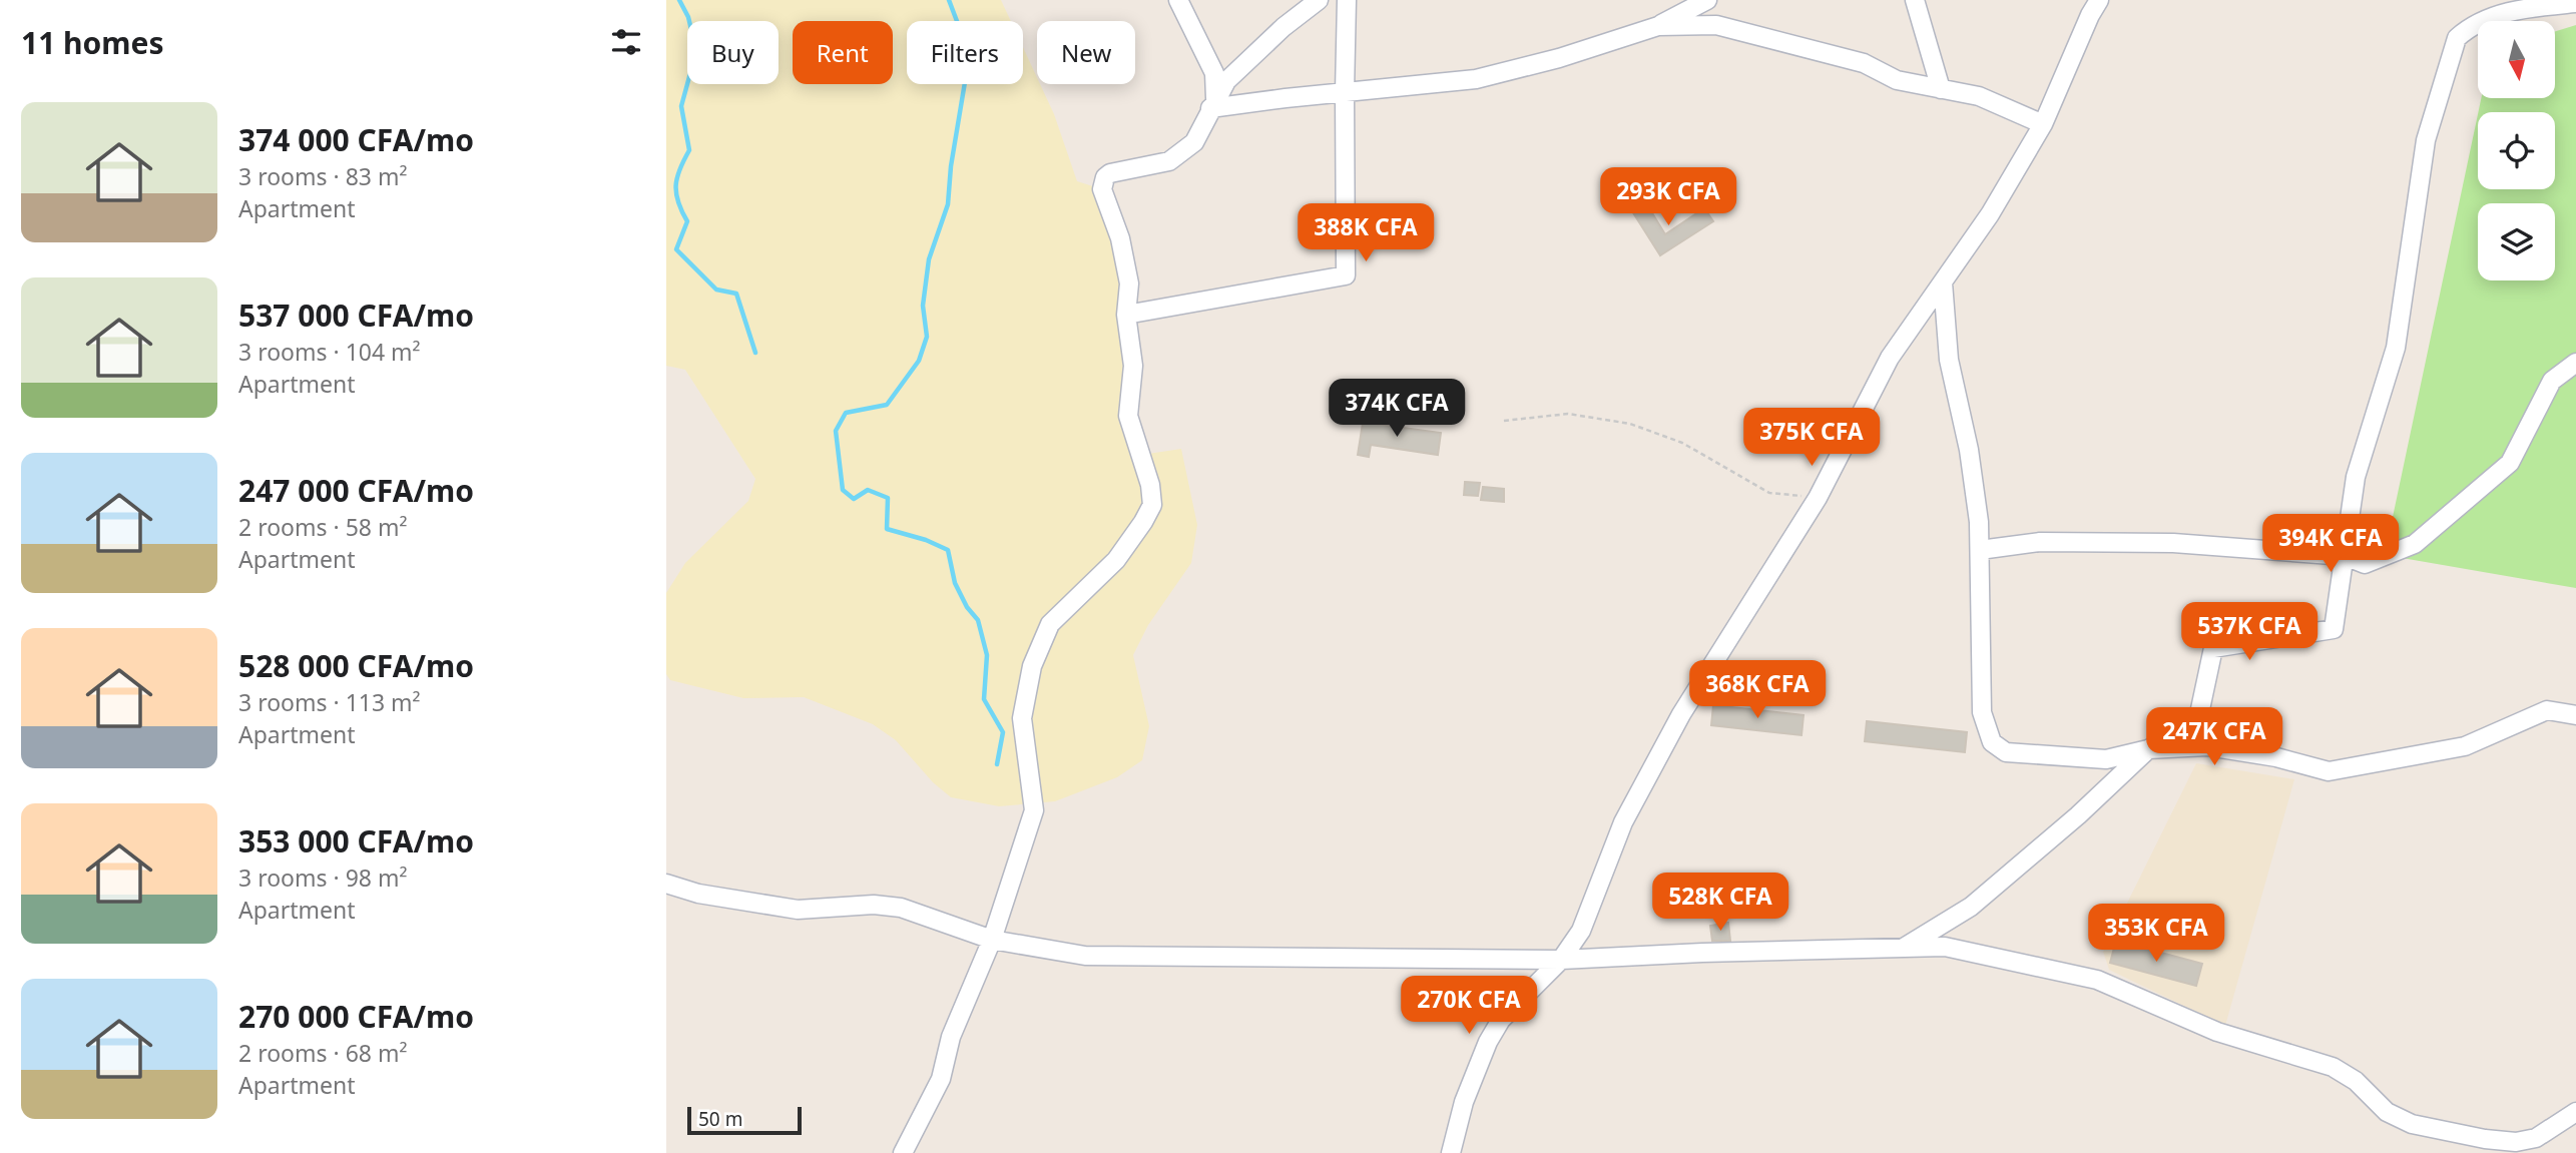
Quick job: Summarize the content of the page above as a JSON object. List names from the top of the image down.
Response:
{
  "scale_bar": "50 m",
  "north": "bottom",
  "page": {
    "heading": "11 homes",
    "chip": [
      "Buy",
      "Rent",
      "Filters",
      "New"
    ],
    "list": [
      {
        "name": "374 000 CFA/mo",
        "note": "3 rooms · 83 m² · Apartment"
      },
      {
        "name": "537 000 CFA/mo",
        "note": "3 rooms · 104 m² · Apartment"
      },
      {
        "name": "247 000 CFA/mo",
        "note": "2 rooms · 58 m² · Apartment"
      },
      {
        "name": "528 000 CFA/mo",
        "note": "3 rooms · 113 m² · Apartment"
      },
      {
        "name": "353 000 CFA/mo",
        "note": "3 rooms · 98 m² · Apartment"
      },
      {
        "name": "270 000 CFA/mo",
        "note": "2 rooms · 68 m² · Apartment"
      }
    ],
    "price": [
      "293K CFA",
      "388K CFA",
      "374K CFA",
      "375K CFA",
      "394K CFA",
      "537K CFA",
      "368K CFA",
      "247K CFA",
      "528K CFA",
      "353K CFA",
      "270K CFA"
    ],
    "scale": "50 m"
  }
}
